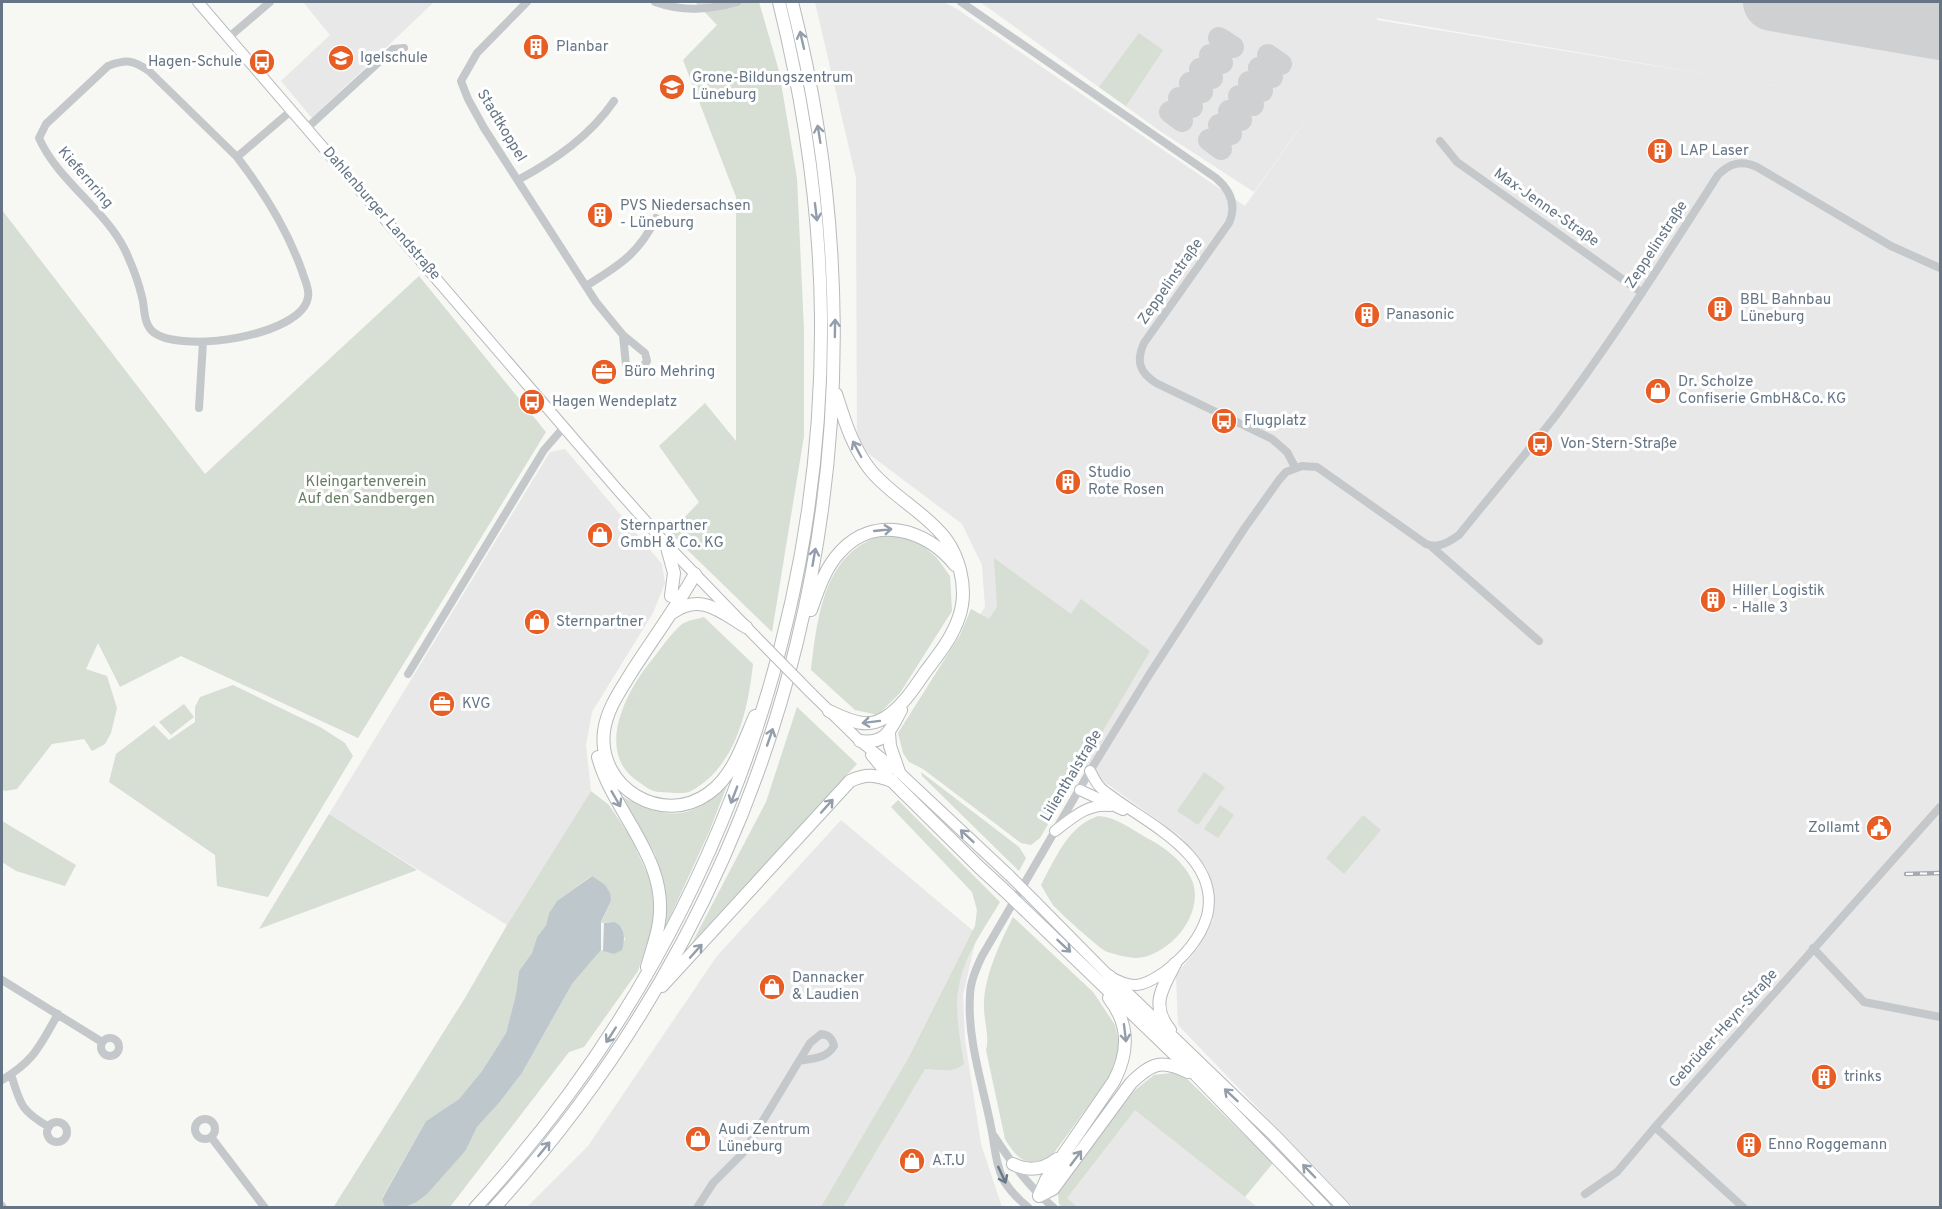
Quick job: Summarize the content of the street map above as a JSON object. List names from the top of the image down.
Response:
{
  "streets": {
    "main road": ["Dahlenburger Landstraße"],
    "street": [
      "Stadtkoppel",
      "Kiefernring",
      "Max-Jenne-Straße",
      "Zeppelinstraße",
      "Lilienthalstraße",
      "Gebrüder-Heyn-Straße"
    ]
  },
  "crossings": [
    ["Max-Jenne-Straße", "Zeppelinstraße"],
    ["Zeppelinstraße", "Lilienthalstraße"]
  ],
  "parks": ["Kleingartenverein Auf den Sandbergen"],
  "places": {
    "building": [
      "Planbar",
      "LAP Laser",
      "PVS Niedersachsen - Lüneburg",
      "BBL Bahnbau Lüneburg",
      "Panasonic",
      "Studio Rote Rosen",
      "Hiller Logistik - Halle 3",
      "trinks",
      "Enno Roggemann"
    ],
    "school or university": ["Igelschule", "Grone-Bildungszentrum Lüneburg"],
    "bus stop": [
      "Hagen-Schule",
      "Hagen Wendeplatz",
      "Flugplatz",
      "Von-Stern-Straße"
    ],
    "office": ["Büro Mehring", "KVG"],
    "shop": [
      "Dr. Scholze Confiserie GmbH&Co. KG",
      "Sternpartner GmbH & Co. KG",
      "Sternpartner",
      "Dannacker & Laudien",
      "Audi Zentrum Lüneburg",
      "A.T.U"
    ],
    "public building": ["Zollamt"]
  }
}
